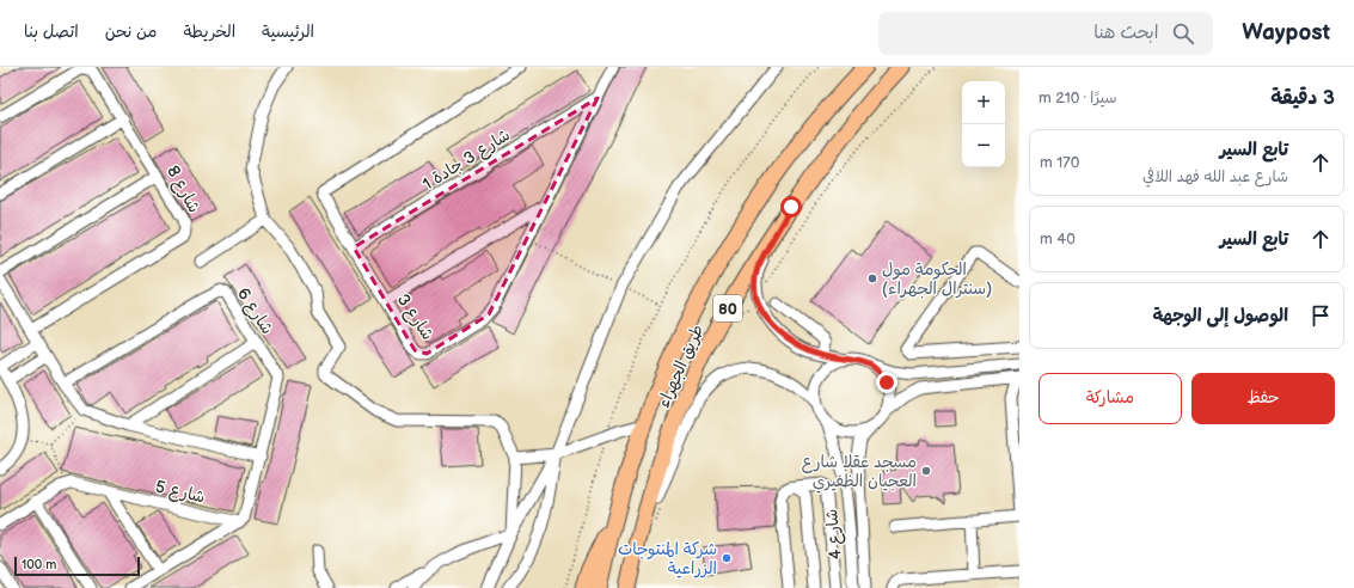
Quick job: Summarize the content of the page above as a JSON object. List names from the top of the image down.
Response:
{
  "streets": {
    "highway": ["80", "طريق الجهراء"],
    "street": [
      "شارع 3 جادة 1",
      "شارع 8",
      "شارع 6",
      "شارع 3",
      "شارع 5",
      "شارع 4"
    ]
  },
  "crossings": [
    ["شارع 3 جادة 1", "شارع 3"],
    ["شارع 6", "شارع 5"]
  ],
  "places": ["الحكومة مول (سنترال الجهراء)", "مسجد عقلا شارع العجيان الظفيري", "شركة المنتوجات الزراعية"],
  "scale_bar": "100 m",
  "page": {
    "header": "Waypost",
    "search": "ابحث هنا",
    "nav": [
      "الرئيسية",
      "الخريطة",
      "من نحن",
      "اتصل بنا"
    ],
    "heading": ["3 دقيقة", "سيرًا · 210 m"],
    "map_buttons": ["+", "−"],
    "list": [
      ["تابع السير", "شارع عبد الله فهد اللافي", "170 m"],
      ["تابع السير", "40 m"],
      "الوصول إلى الوجهة"
    ],
    "buttons": ["حفظ", "مشاركة"],
    "scale": "100 m"
  }
}
